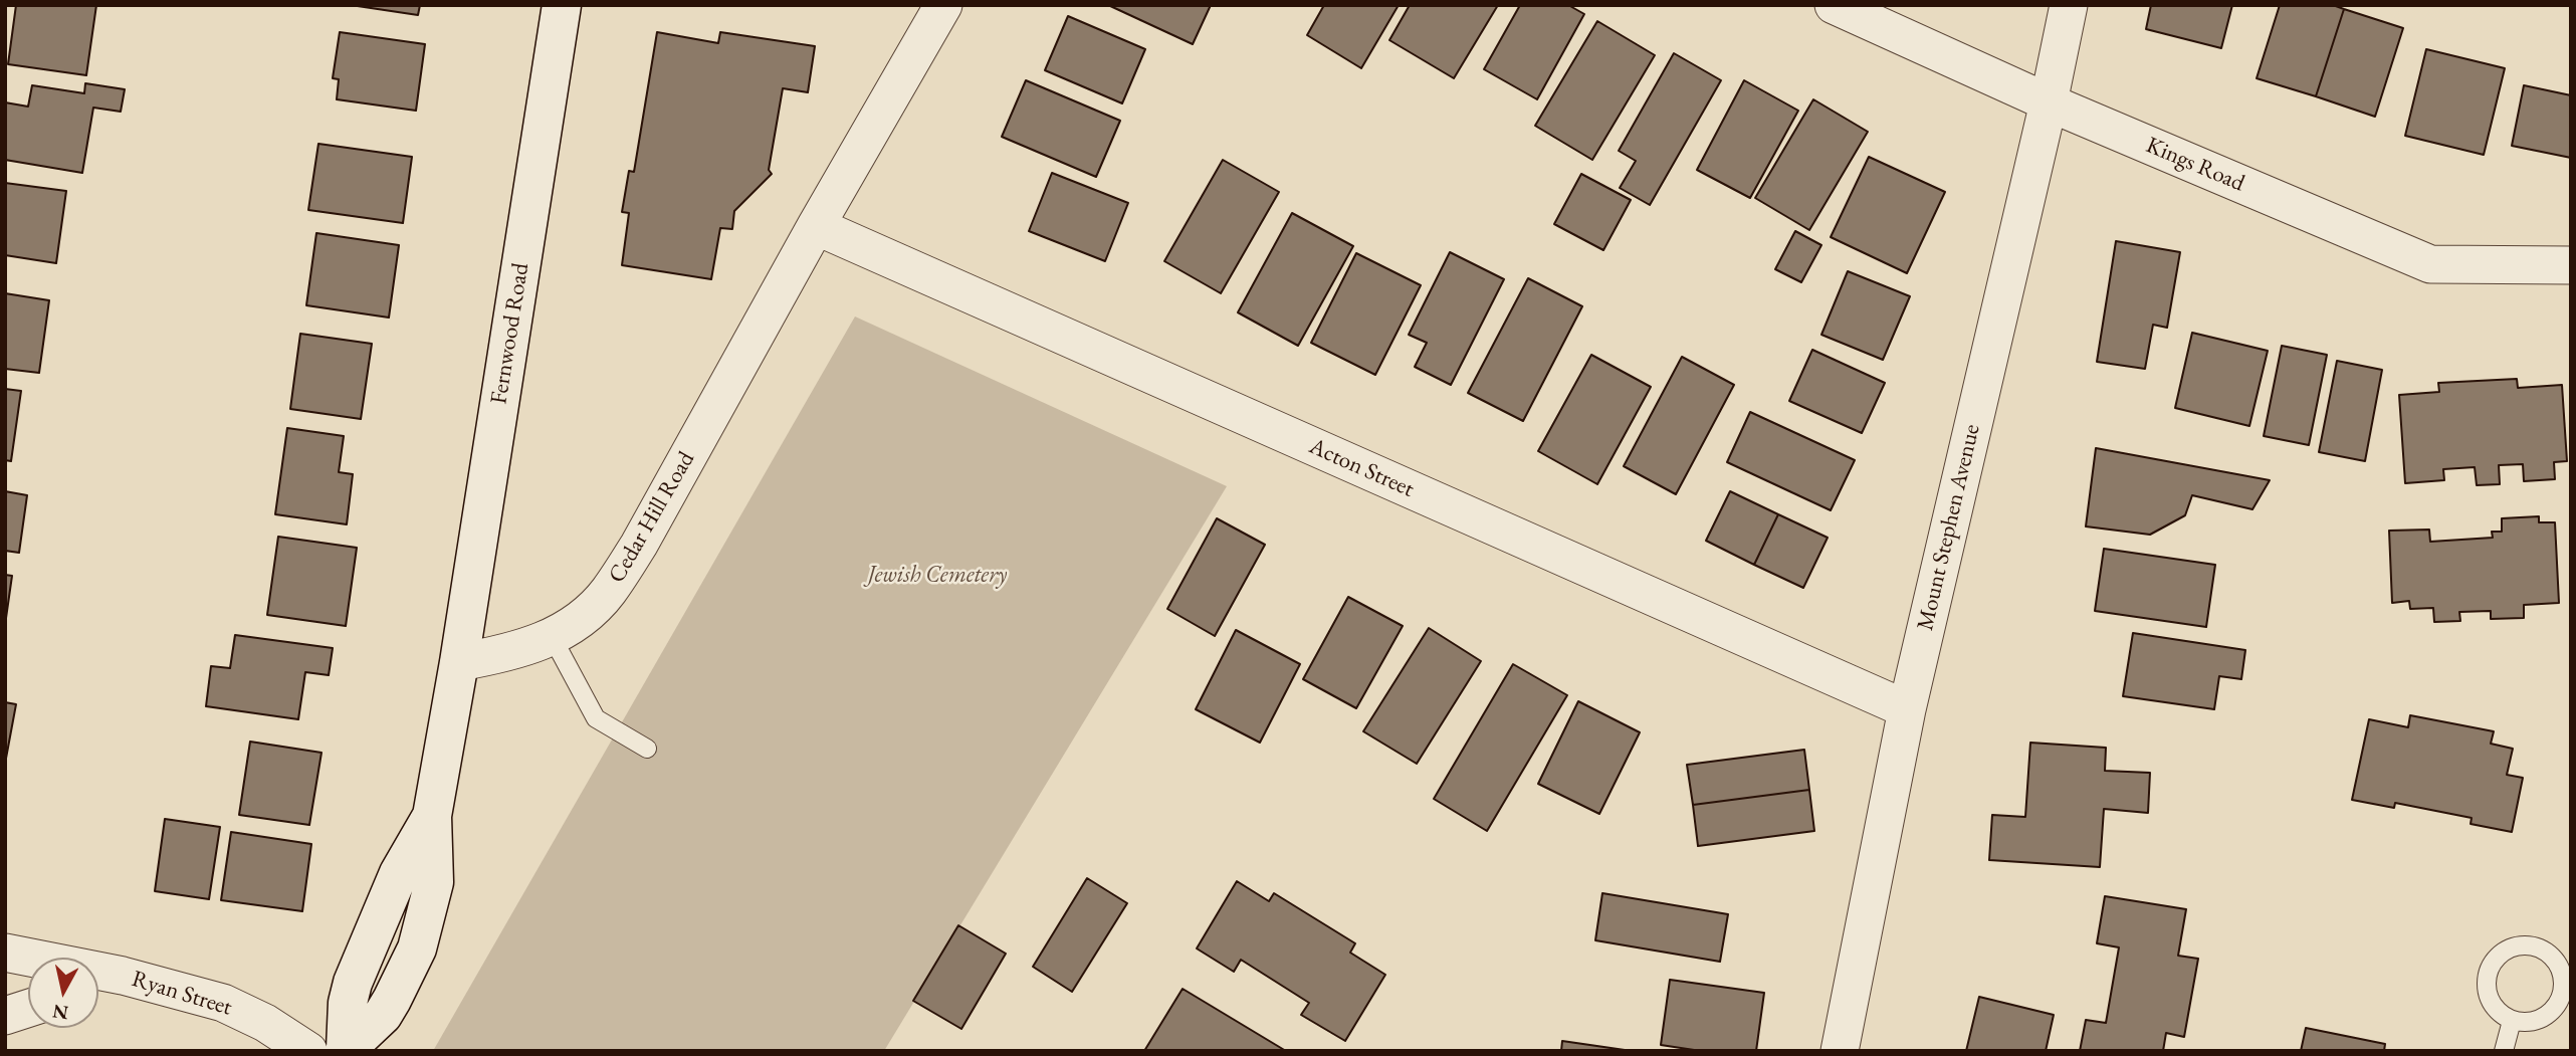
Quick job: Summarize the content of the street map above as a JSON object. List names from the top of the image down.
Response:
{
  "streets": {
    "street": [
      "Kings Road",
      "Fernwood Road",
      "Acton Street",
      "Cedar Hill Road",
      "Mount Stephen Avenue",
      "Ryan Street"
    ]
  },
  "crossings": [
    ["Kings Road", "Mount Stephen Avenue"],
    ["Fernwood Road", "Cedar Hill Road"],
    ["Acton Street", "Cedar Hill Road"],
    ["Acton Street", "Mount Stephen Avenue"]
  ],
  "parks": ["Jewish Cemetery"],
  "north": "bottom"
}
